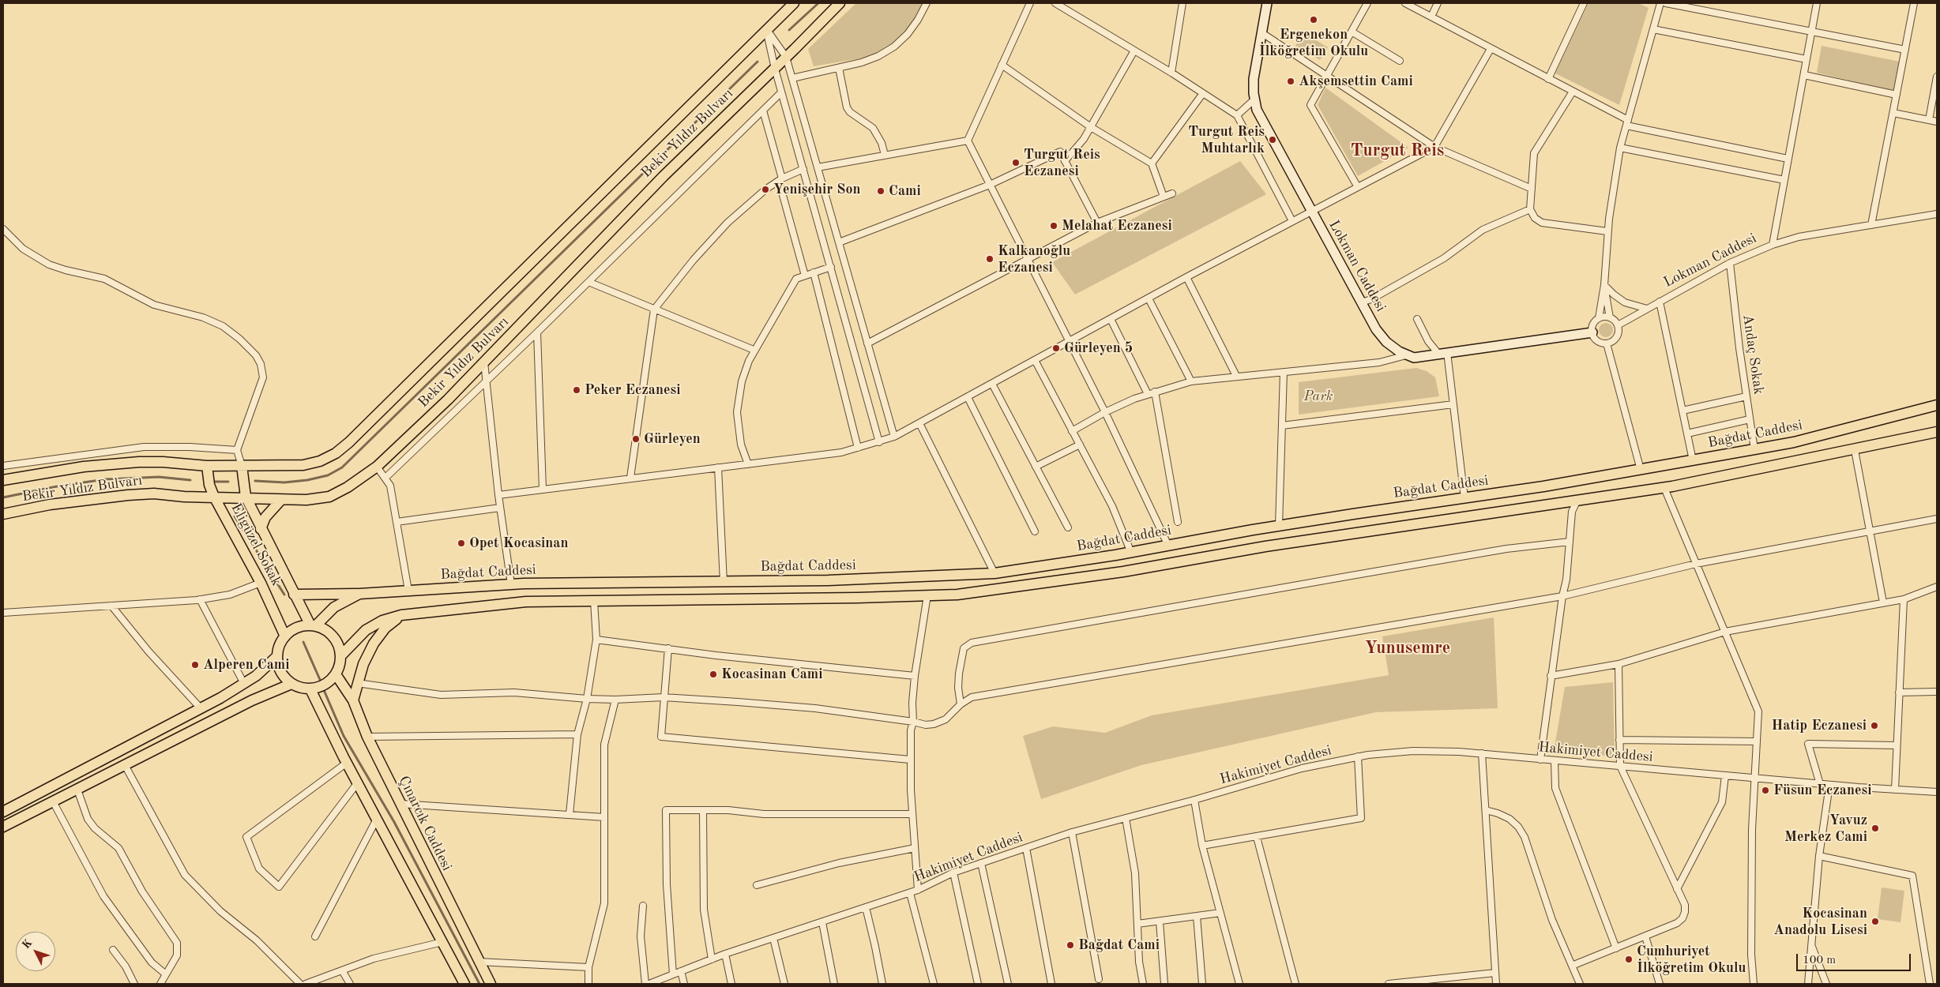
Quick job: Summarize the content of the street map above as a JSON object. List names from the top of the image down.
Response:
{
  "streets": {
    "main road": [
      "Bekir Yıldız Bulvarı",
      "Bağdat Caddesi",
      "Eligüzel Sokak",
      "Çınarcık Caddesi"
    ],
    "street": ["Lokman Caddesi", "Andaç Sokak", "Hakimiyet Caddesi"]
  },
  "crossings": [
    ["Bekir Yıldız Bulvarı", "Eligüzel Sokak"],
    ["Lokman Caddesi", "Andaç Sokak"],
    ["Andaç Sokak", "Bağdat Caddesi"],
    ["Bağdat Caddesi", "Eligüzel Sokak"],
    ["Bağdat Caddesi", "Çınarcık Caddesi"],
    ["Eligüzel Sokak", "Çınarcık Caddesi"]
  ],
  "districts": ["Turgut Reis", "Yunusemre"],
  "parks": ["Park"],
  "places": [
    "Ergenekon İlköğretim Okulu",
    "Akşemsettin Cami",
    "Turgut Reis Muhtarlık",
    "Turgut Reis Eczanesi",
    "Yenişehir Son",
    "Cami",
    "Melahat Eczanesi",
    "Kalkanoğlu Eczanesi",
    "Gürleyen 5",
    "Peker Eczanesi",
    "Gürleyen",
    "Opet Kocasinan",
    "Alperen Cami",
    "Kocasinan Cami",
    "Hatip Eczanesi",
    "Füsun Eczanesi",
    "Yavuz Merkez Cami",
    "Kocasinan Anadolu Lisesi",
    "Bağdat Cami",
    "Cumhuriyet İlköğretim Okulu"
  ],
  "scale_bar": "100 m",
  "north": "top left"
}
